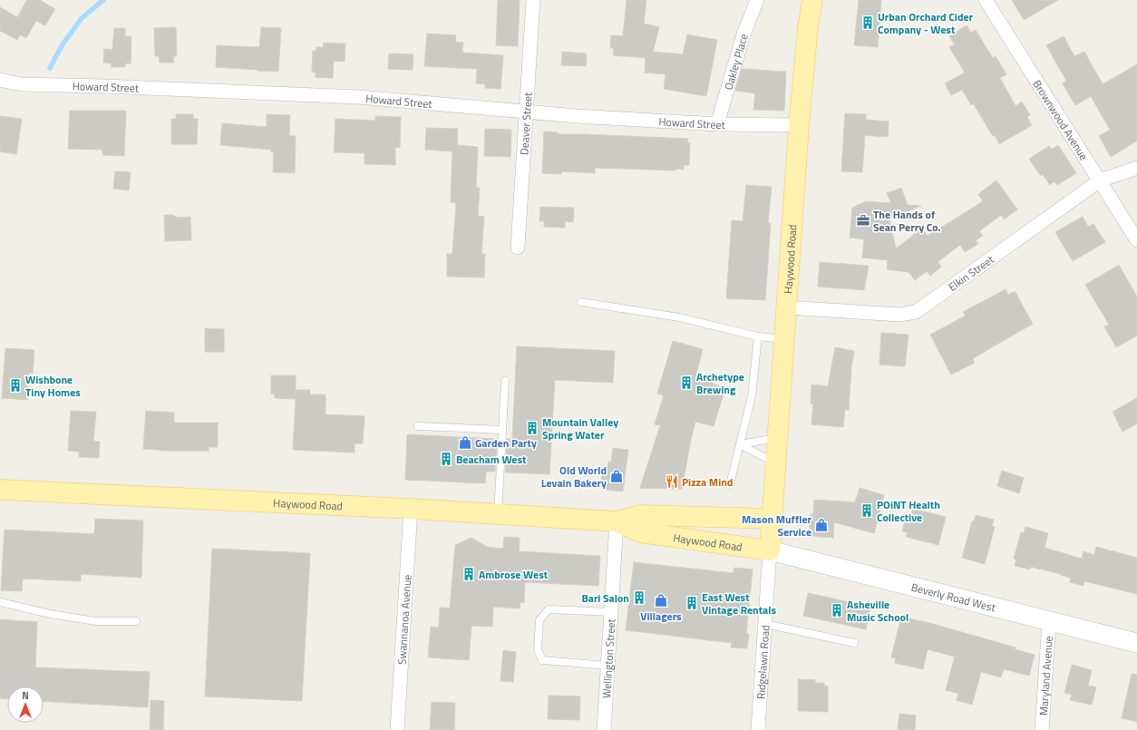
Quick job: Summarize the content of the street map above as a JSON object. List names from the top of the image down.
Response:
{
  "streets": {
    "main road": ["Haywood Road"],
    "street": [
      "Oakley Place",
      "Howard Street",
      "Brownwood Avenue",
      "Deaver Street",
      "Elkin Street",
      "Beverly Road West",
      "Swannanoa Avenue",
      "Wellington Street",
      "Ridgelawn Road",
      "Maryland Avenue"
    ]
  },
  "crossings": [
    ["Oakley Place", "Howard Street"],
    ["Howard Street", "Deaver Street"],
    ["Howard Street", "Haywood Road"],
    ["Brownwood Avenue", "Elkin Street"],
    ["Haywood Road", "Elkin Street"],
    ["Haywood Road", "Beverly Road West"],
    ["Haywood Road", "Swannanoa Avenue"],
    ["Haywood Road", "Wellington Street"],
    ["Haywood Road", "Ridgelawn Road"],
    ["Beverly Road West", "Ridgelawn Road"],
    ["Beverly Road West", "Maryland Avenue"]
  ],
  "places": {
    "building": [
      "Urban Orchard Cider Company - West",
      "Archetype Brewing",
      "Wishbone Tiny Homes",
      "Mountain Valley Spring Water",
      "Beacham West",
      "POiNT Health Collective",
      "Ambrose West",
      "Bari Salon",
      "East West Vintage Rentals",
      "Asheville Music School"
    ],
    "office": ["The Hands of Sean Perry Co."],
    "shop": [
      "Garden Party",
      "Old World Levain Bakery",
      "Mason Muffler Service",
      "Villagers"
    ],
    "restaurant": ["Pizza Mind"]
  },
  "north": "top"
}
